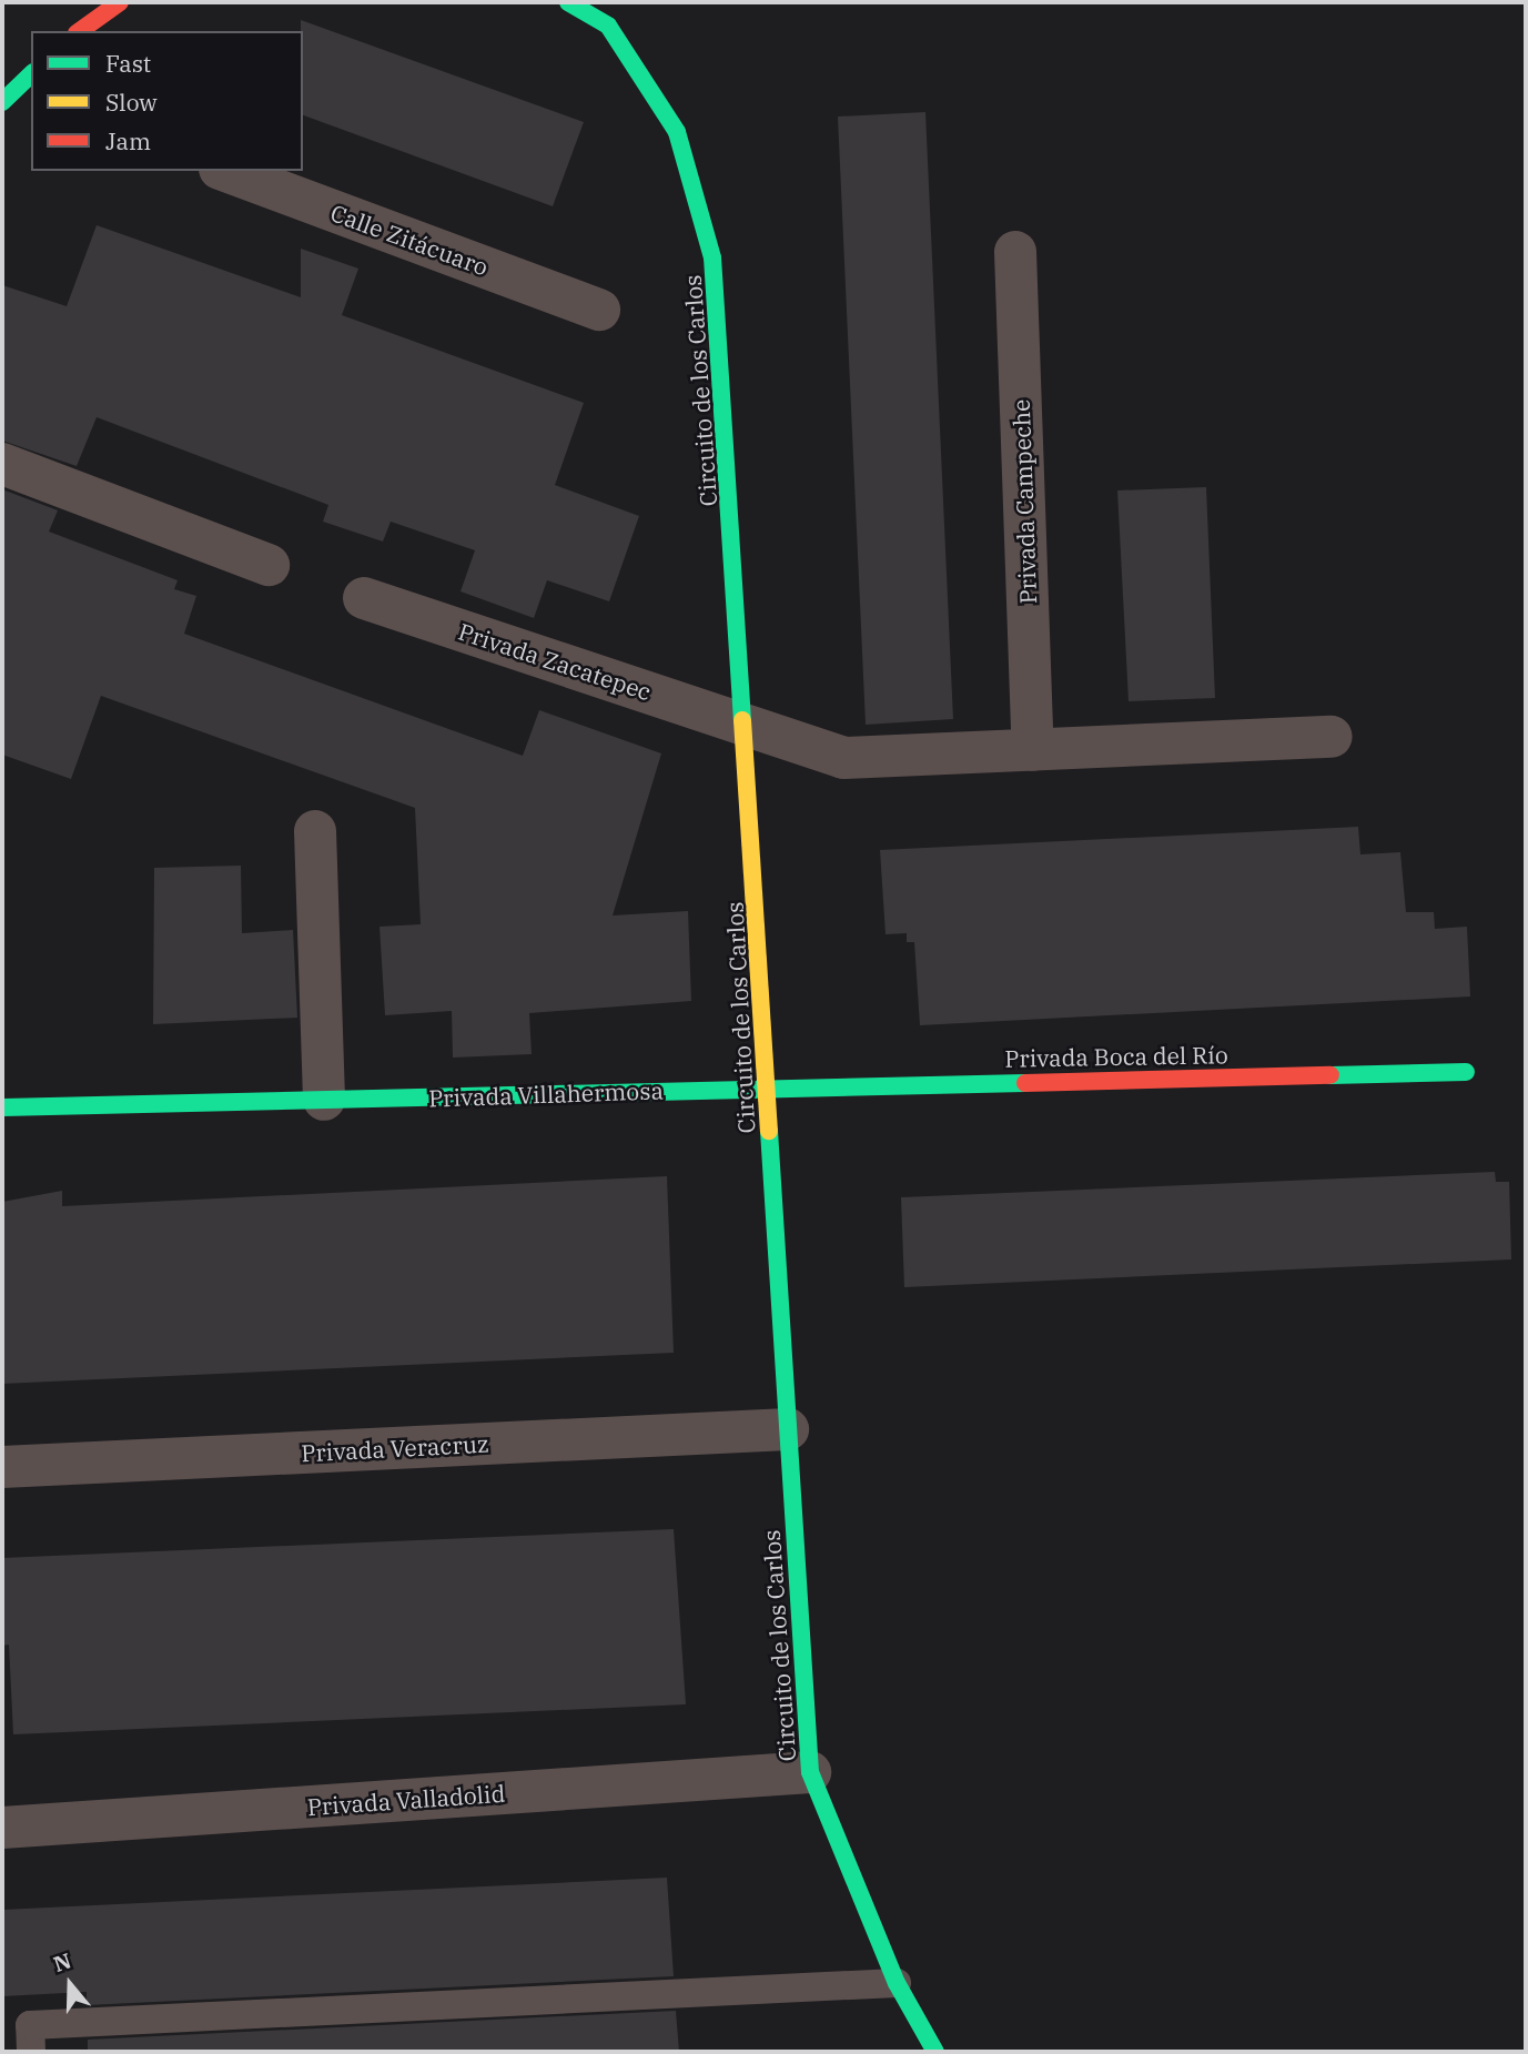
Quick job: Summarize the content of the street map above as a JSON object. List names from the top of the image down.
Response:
{
  "streets": {
    "street": [
      "Calle Zitácuaro",
      "Circuito de los Carlos",
      "Privada Campeche",
      "Privada Zacatepec",
      "Privada Boca del Río",
      "Privada Villahermosa",
      "Privada Veracruz",
      "Privada Valladolid"
    ]
  },
  "crossings": [
    ["Circuito de los Carlos", "Privada Zacatepec"],
    ["Circuito de los Carlos", "Privada Boca del Río"],
    ["Circuito de los Carlos", "Privada Villahermosa"],
    ["Circuito de los Carlos", "Privada Veracruz"],
    ["Circuito de los Carlos", "Privada Valladolid"],
    ["Privada Boca del Río", "Privada Villahermosa"]
  ],
  "legend": ["Fast", "Slow", "Jam"],
  "north": "top"
}
